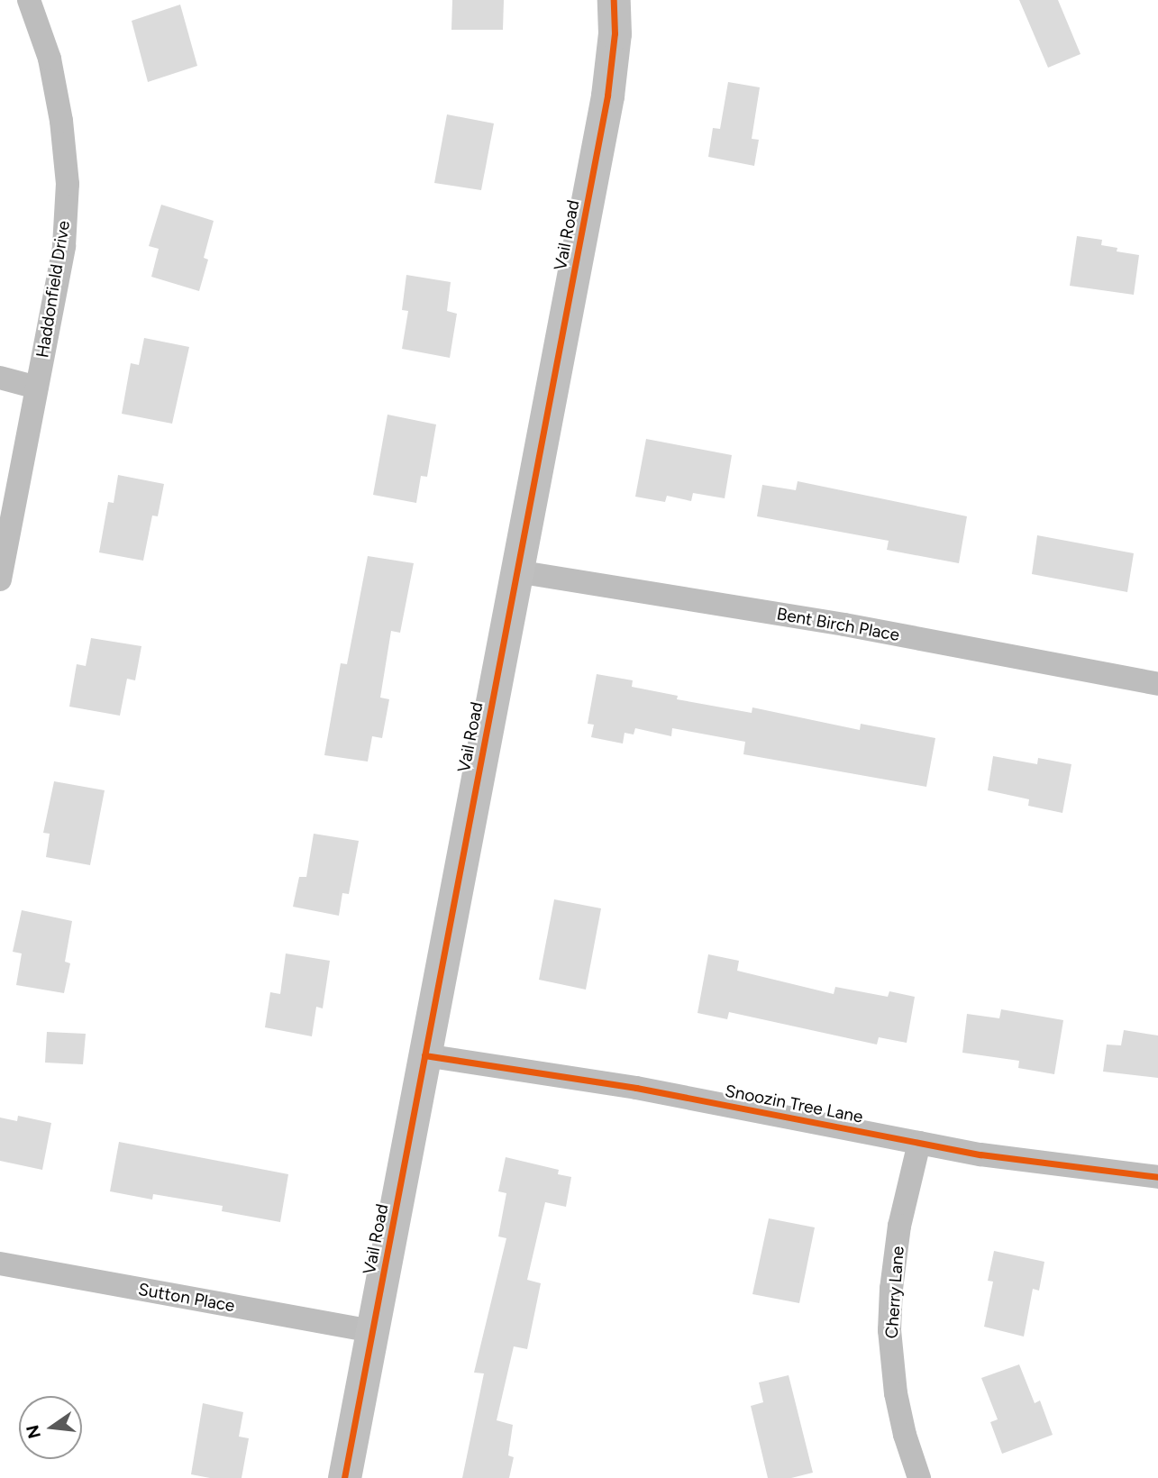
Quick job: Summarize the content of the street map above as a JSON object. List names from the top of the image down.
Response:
{
  "streets": {
    "street": [
      "Vail Road",
      "Haddonfield Drive",
      "Bent Birch Place",
      "Snoozin Tree Lane",
      "Cherry Lane",
      "Sutton Place"
    ]
  },
  "crossings": [
    ["Vail Road", "Bent Birch Place"],
    ["Vail Road", "Snoozin Tree Lane"],
    ["Vail Road", "Sutton Place"],
    ["Snoozin Tree Lane", "Cherry Lane"]
  ],
  "north": "left"
}
